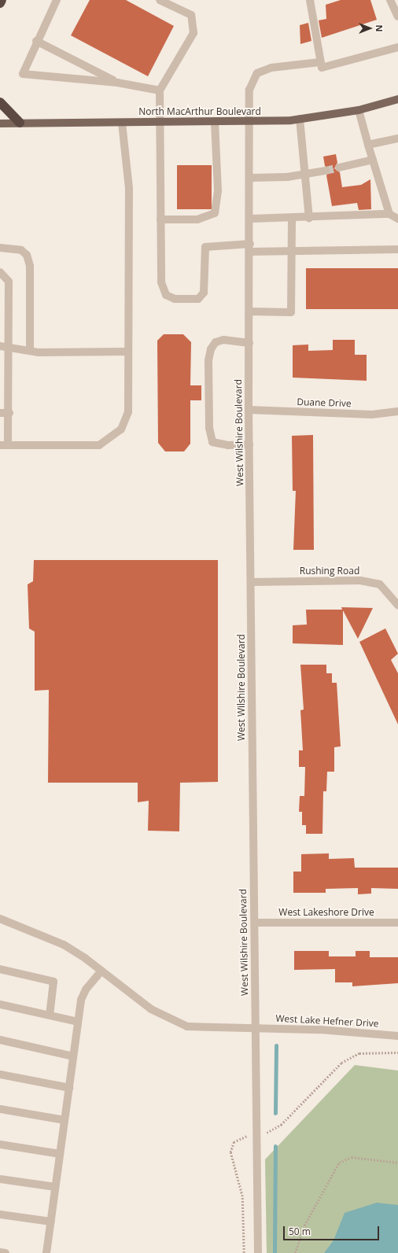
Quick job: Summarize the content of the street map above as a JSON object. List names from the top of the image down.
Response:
{
  "streets": {
    "main road": ["North MacArthur Boulevard"],
    "street": [
      "Duane Drive",
      "West Wilshire Boulevard",
      "Rushing Road",
      "West Lakeshore Drive",
      "West Lake Hefner Drive"
    ]
  },
  "crossings": [
    ["North MacArthur Boulevard", "West Wilshire Boulevard"],
    ["Duane Drive", "West Wilshire Boulevard"],
    ["West Wilshire Boulevard", "Rushing Road"],
    ["West Wilshire Boulevard", "West Lakeshore Drive"],
    ["West Wilshire Boulevard", "West Lake Hefner Drive"]
  ],
  "scale_bar": "50 m",
  "north": "right"
}
